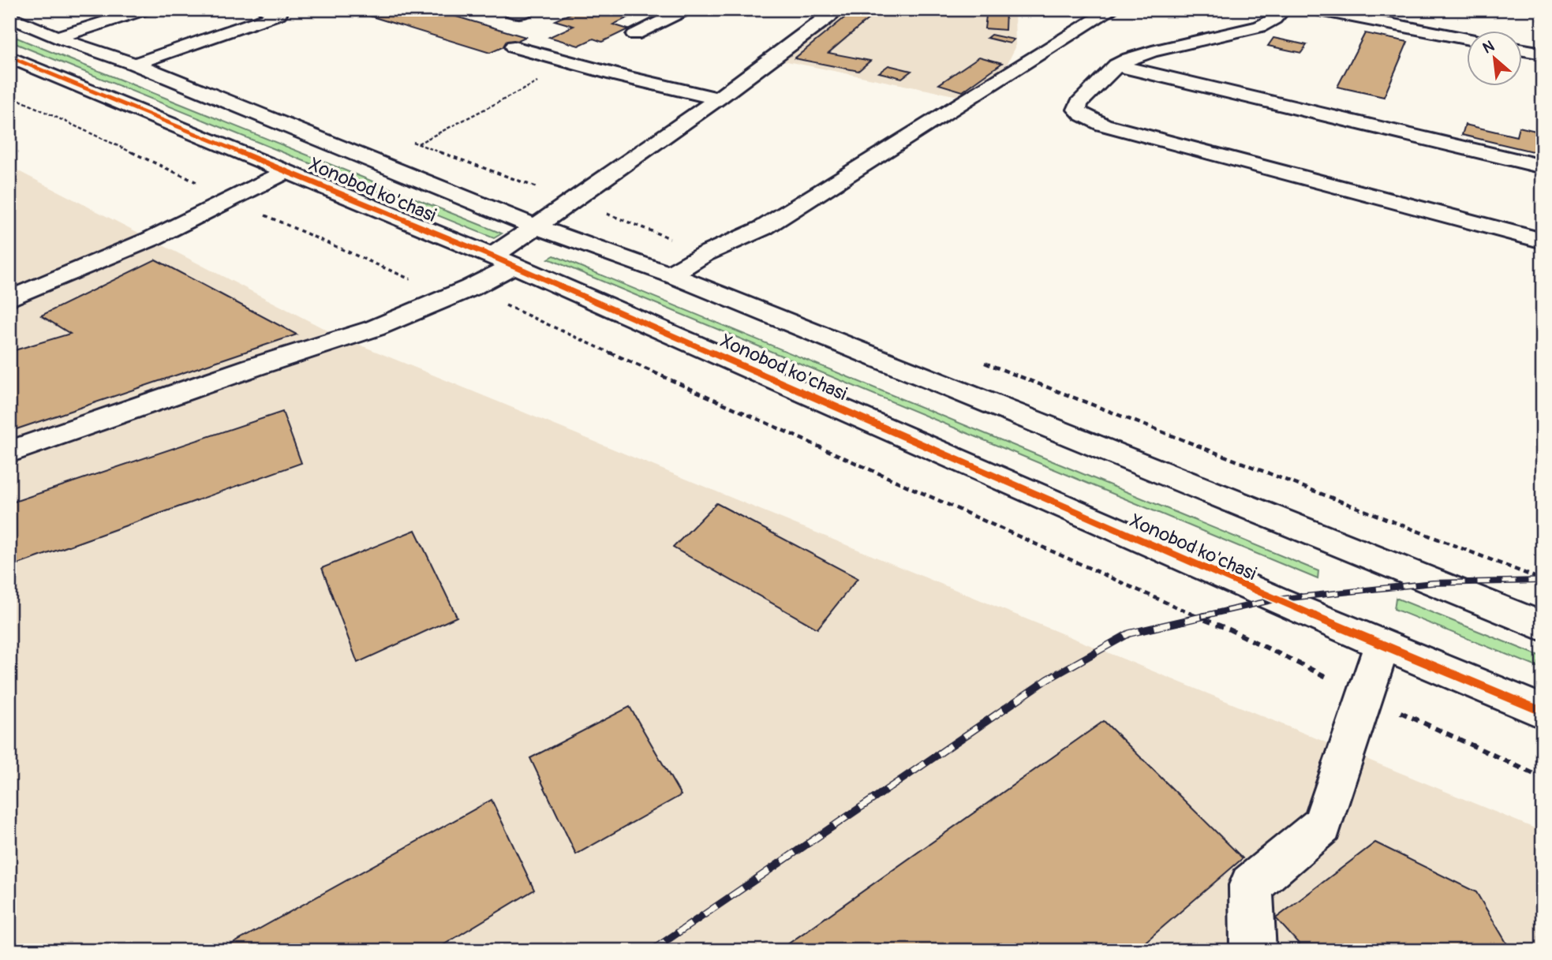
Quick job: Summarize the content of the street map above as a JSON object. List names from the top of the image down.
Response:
{
  "streets": {
    "street": ["Xonobod ko'chasi"]
  },
  "north": "top left"
}
